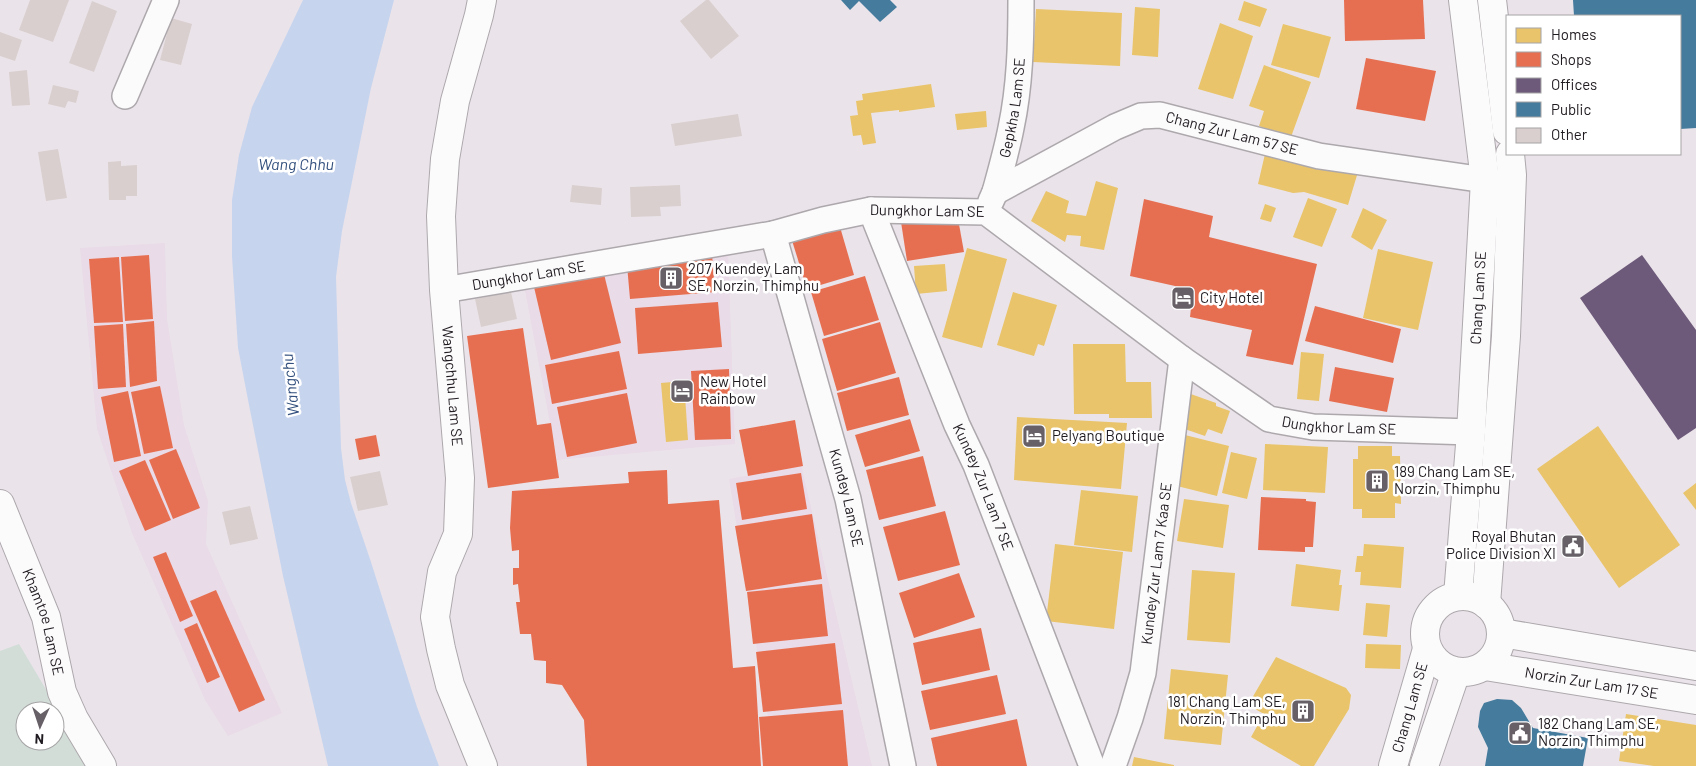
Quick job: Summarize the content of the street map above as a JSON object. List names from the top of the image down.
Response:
{
  "streets": {
    "main road": [
      "Chang Lam SE",
      "Wangchhu Lam SE",
      "Khamtoe Lam SE",
      "Norzin Zur Lam 17 SE"
    ],
    "street": [
      "Gepkha Lam SE",
      "Chang Zur Lam 57 SE",
      "Dungkhor Lam SE",
      "Kundey Zur Lam 7 SE",
      "Kundey Lam SE",
      "Kundey Zur Lam 7 Kaa SE"
    ]
  },
  "crossings": [
    ["Gepkha Lam SE", "Chang Zur Lam 57 SE"],
    ["Gepkha Lam SE", "Dungkhor Lam SE"],
    ["Chang Zur Lam 57 SE", "Dungkhor Lam SE"],
    ["Chang Zur Lam 57 SE", "Chang Lam SE"],
    ["Dungkhor Lam SE", "Chang Lam SE"],
    ["Dungkhor Lam SE", "Wangchhu Lam SE"],
    ["Dungkhor Lam SE", "Kundey Zur Lam 7 SE"],
    ["Dungkhor Lam SE", "Kundey Lam SE"],
    ["Dungkhor Lam SE", "Kundey Zur Lam 7 Kaa SE"],
    ["Chang Lam SE", "Norzin Zur Lam 17 SE"]
  ],
  "water": ["Wang Chhu", "Wangchu"],
  "places": {
    "building": ["207 Kuendey Lam SE, Norzin, Thimphu", "189 Chang Lam SE, Norzin, Thimphu", "181 Chang Lam SE, Norzin, Thimphu"],
    "hotel": ["City Hotel", "New Hotel Rainbow", "Pelyang Boutique"],
    "public building": ["Royal Bhutan Police Division XI", "182 Chang Lam SE, Norzin, Thimphu"]
  },
  "legend": [
    "Homes",
    "Shops",
    "Offices",
    "Public",
    "Other"
  ],
  "north": "bottom"
}
